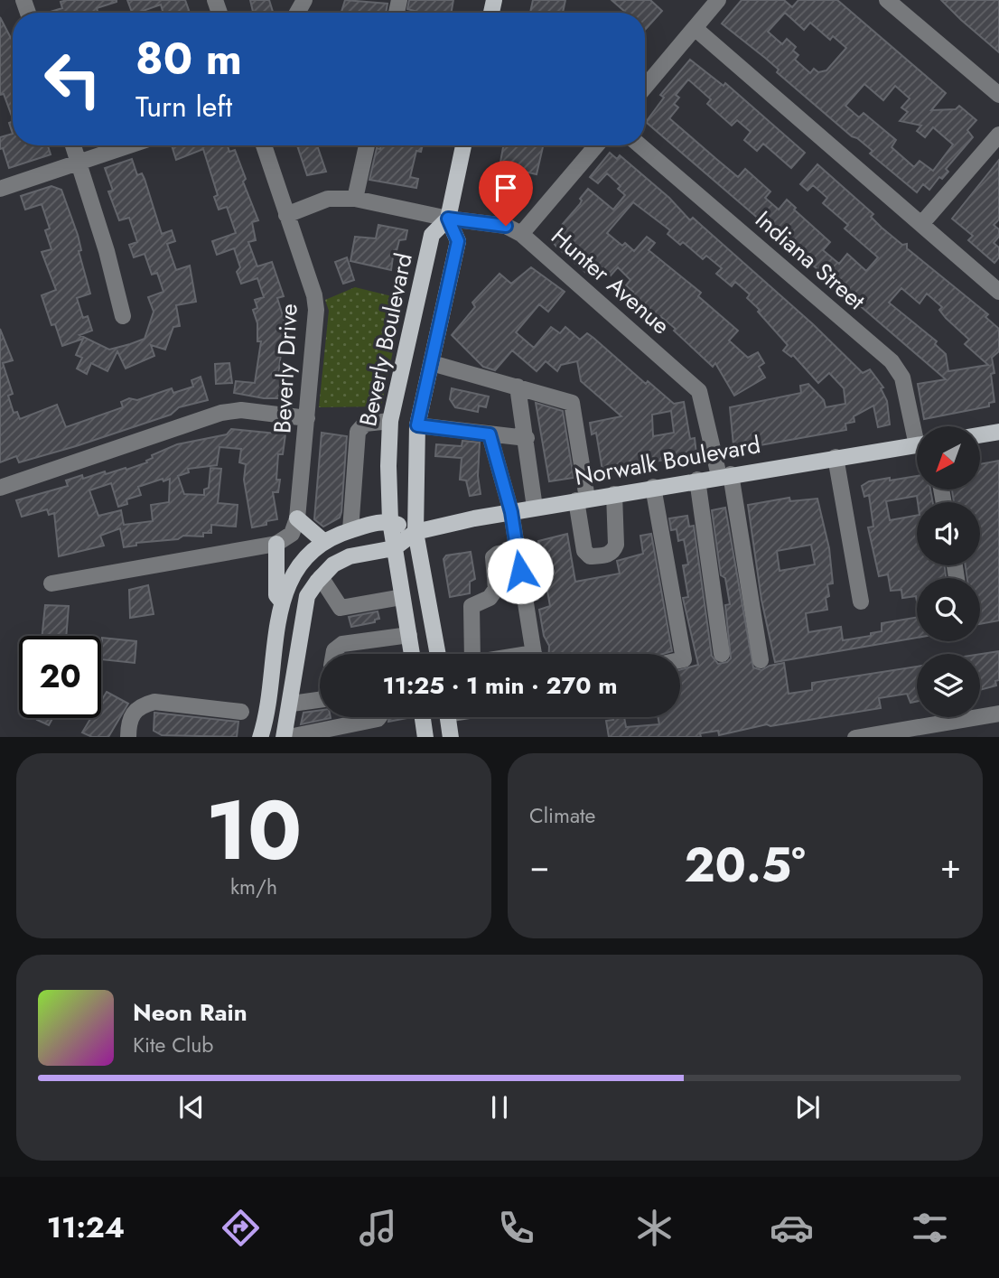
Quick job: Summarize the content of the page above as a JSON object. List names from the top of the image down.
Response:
{
  "streets": {
    "main road": ["Beverly Boulevard", "Norwalk Boulevard"],
    "street": ["Indiana Street", "Hunter Avenue", "Beverly Drive"]
  },
  "crossings": [
    ["Hunter Avenue", "Beverly Boulevard"],
    ["Hunter Avenue", "Beverly Drive"],
    ["Hunter Avenue", "Norwalk Boulevard"],
    ["Beverly Boulevard", "Norwalk Boulevard"]
  ],
  "north": "bottom left",
  "page": {
    "turn": ["80 m", "Turn left"],
    "limit": "20",
    "trip": "11:25 · 1 min · 270 m",
    "tile": [
      ["10", "km/h"],
      "Climate"
    ],
    "heat": ["−", "20.5°", "+"],
    "song": ["Neon Rain", "Kite Club"],
    "tabs": "11:24"
  }
}
